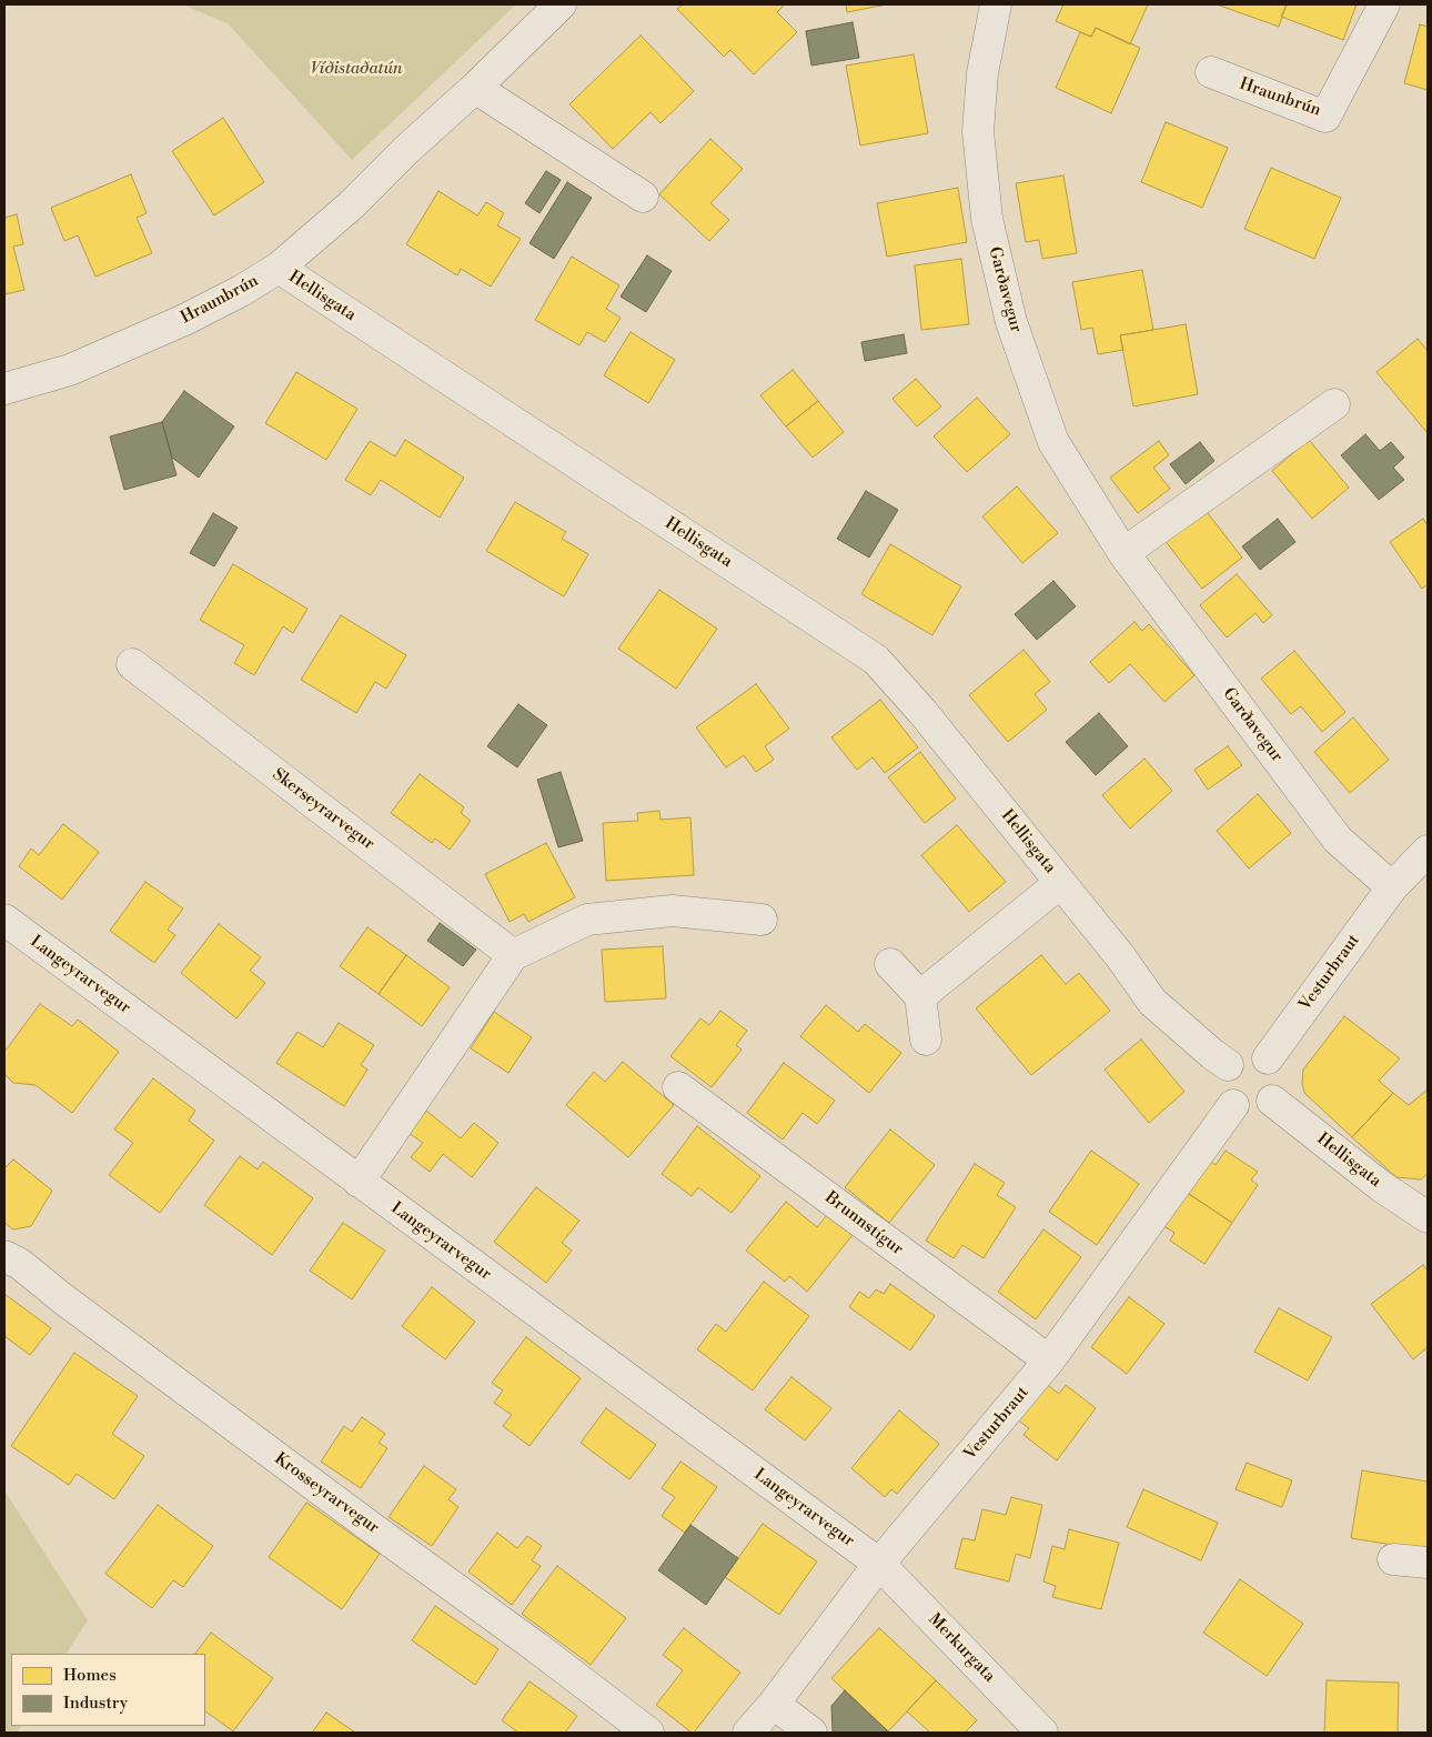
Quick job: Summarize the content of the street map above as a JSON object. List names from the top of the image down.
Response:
{
  "streets": {
    "street": [
      "Hraunbrún",
      "Garðavegur",
      "Hellisgata",
      "Skerseyrarvegur",
      "Vesturbraut",
      "Langeyrarvegur",
      "Brunnstígur",
      "Krosseyrarvegur",
      "Merkurgata"
    ]
  },
  "crossings": [
    ["Hraunbrún", "Hellisgata"],
    ["Garðavegur", "Vesturbraut"],
    ["Hellisgata", "Vesturbraut"],
    ["Vesturbraut", "Langeyrarvegur"],
    ["Vesturbraut", "Brunnstígur"],
    ["Vesturbraut", "Merkurgata"],
    ["Langeyrarvegur", "Merkurgata"]
  ],
  "parks": ["Víðistaðatún"],
  "legend": ["Homes", "Industry"]
}
